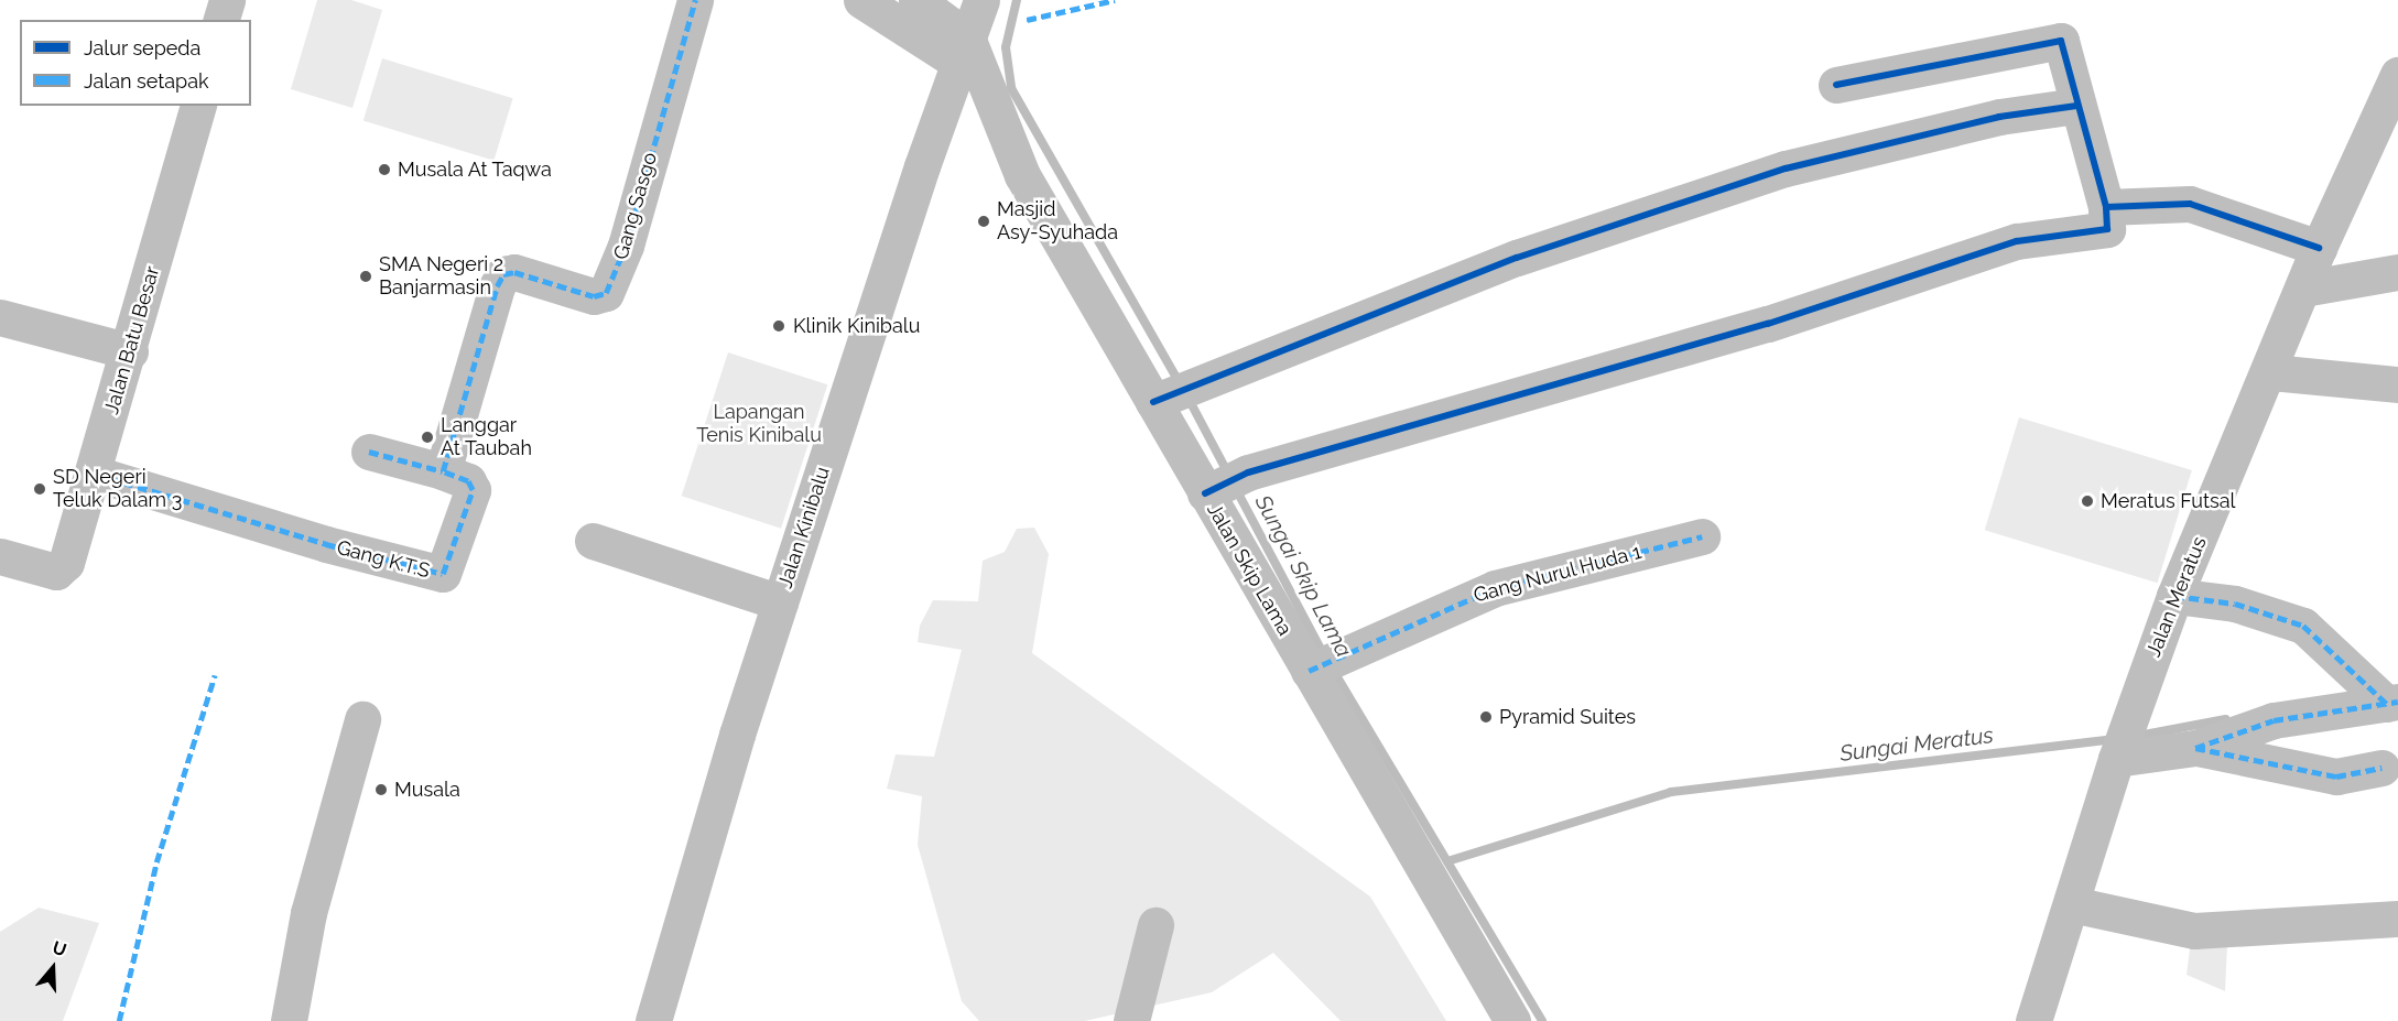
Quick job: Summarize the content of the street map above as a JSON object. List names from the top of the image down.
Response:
{
  "streets": {
    "street": [
      "Gang Sasgo",
      "Jalan Batu Besar",
      "Jalan Kinibalu",
      "Gang K.T.S",
      "Jalan Skip Lama",
      "Gang Nurul Huda 1",
      "Jalan Meratus"
    ]
  },
  "crossings": [
    ["Gang Sasgo", "Gang K.T.S"],
    ["Jalan Batu Besar", "Gang K.T.S"],
    ["Jalan Kinibalu", "Jalan Skip Lama"],
    ["Jalan Skip Lama", "Gang Nurul Huda 1"]
  ],
  "water": ["Sungai Skip Lama", "Sungai Meratus"],
  "parks": ["Lapangan Tenis Kinibalu"],
  "places": [
    "Musala At Taqwa",
    "Masjid Asy-Syuhada",
    "SMA Negeri 2 Banjarmasin",
    "Klinik Kinibalu",
    "Langgar At Taubah",
    "SD Negeri Teluk Dalam 3",
    "Meratus Futsal",
    "Pyramid Suites",
    "Musala"
  ],
  "legend": ["Jalur sepeda", "Jalan setapak"],
  "north": "top"
}
